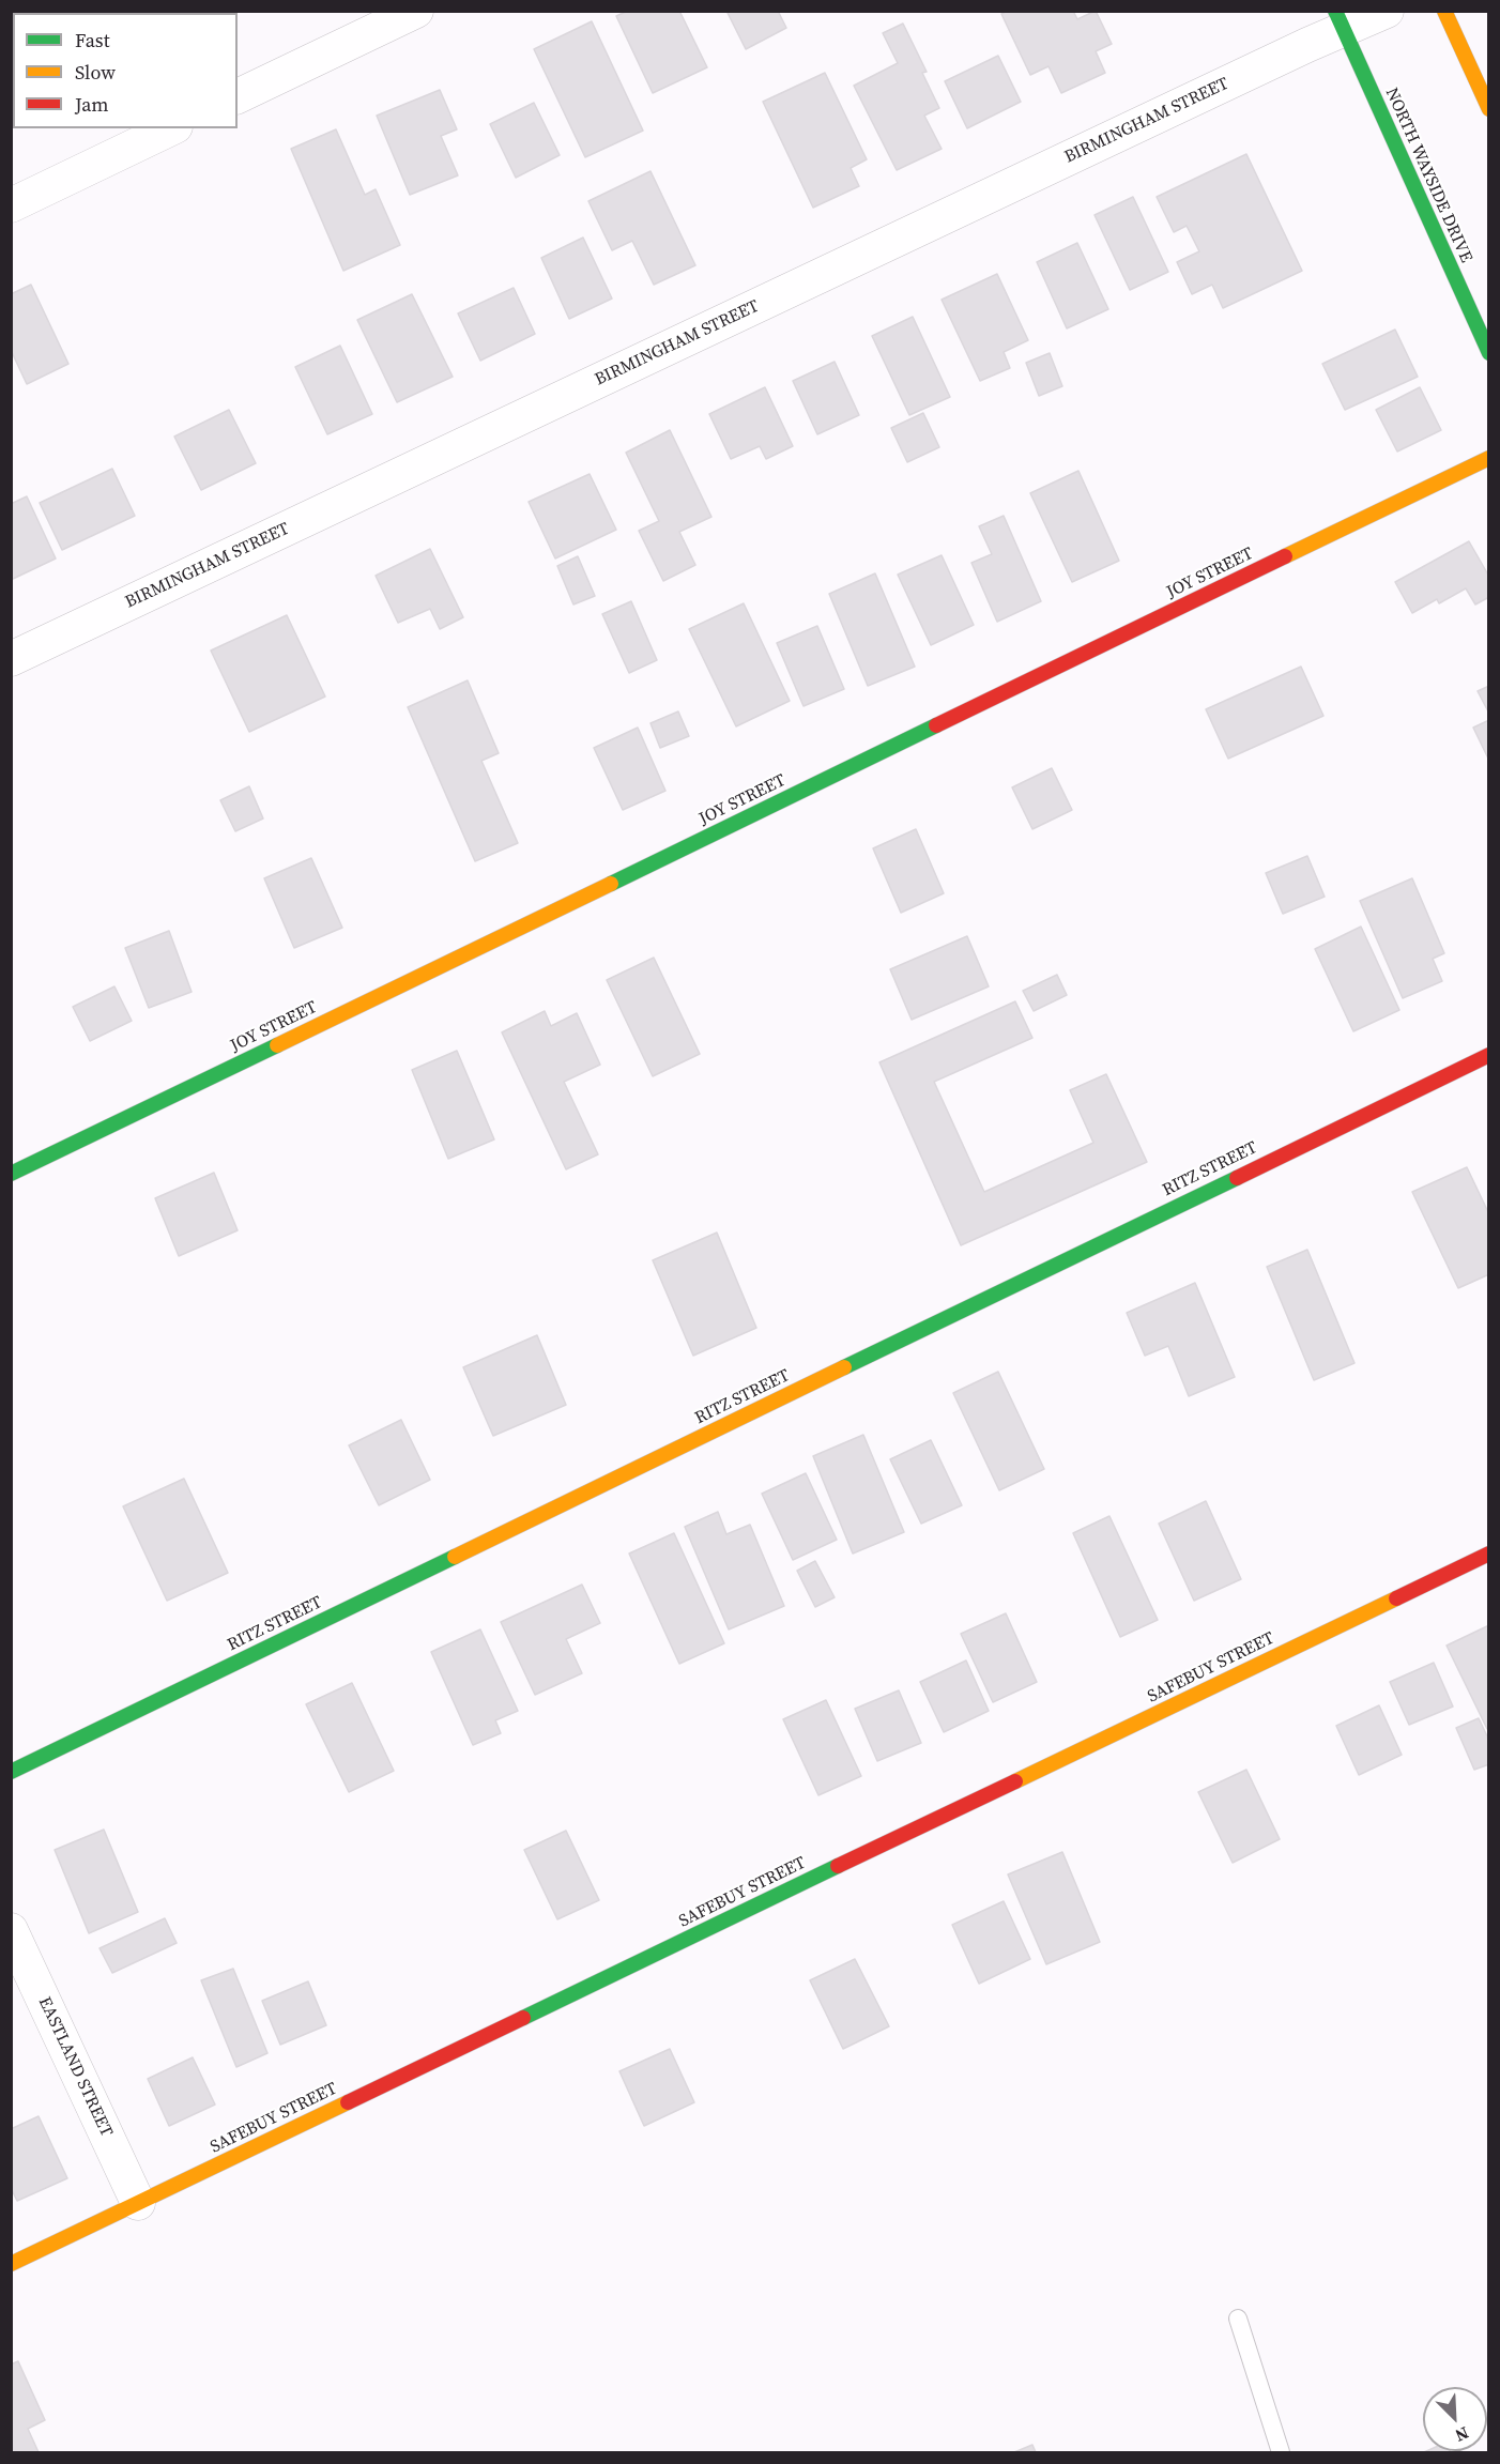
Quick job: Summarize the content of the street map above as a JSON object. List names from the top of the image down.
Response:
{
  "streets": {
    "street": [
      "BIRMINGHAM STREET",
      "NORTH WAYSIDE DRIVE",
      "JOY STREET",
      "RITZ STREET",
      "SAFEBUY STREET",
      "EASTLAND STREET"
    ]
  },
  "crossings": [
    ["BIRMINGHAM STREET", "NORTH WAYSIDE DRIVE"],
    ["SAFEBUY STREET", "EASTLAND STREET"]
  ],
  "legend": ["Fast", "Slow", "Jam"],
  "north": "bottom right"
}
